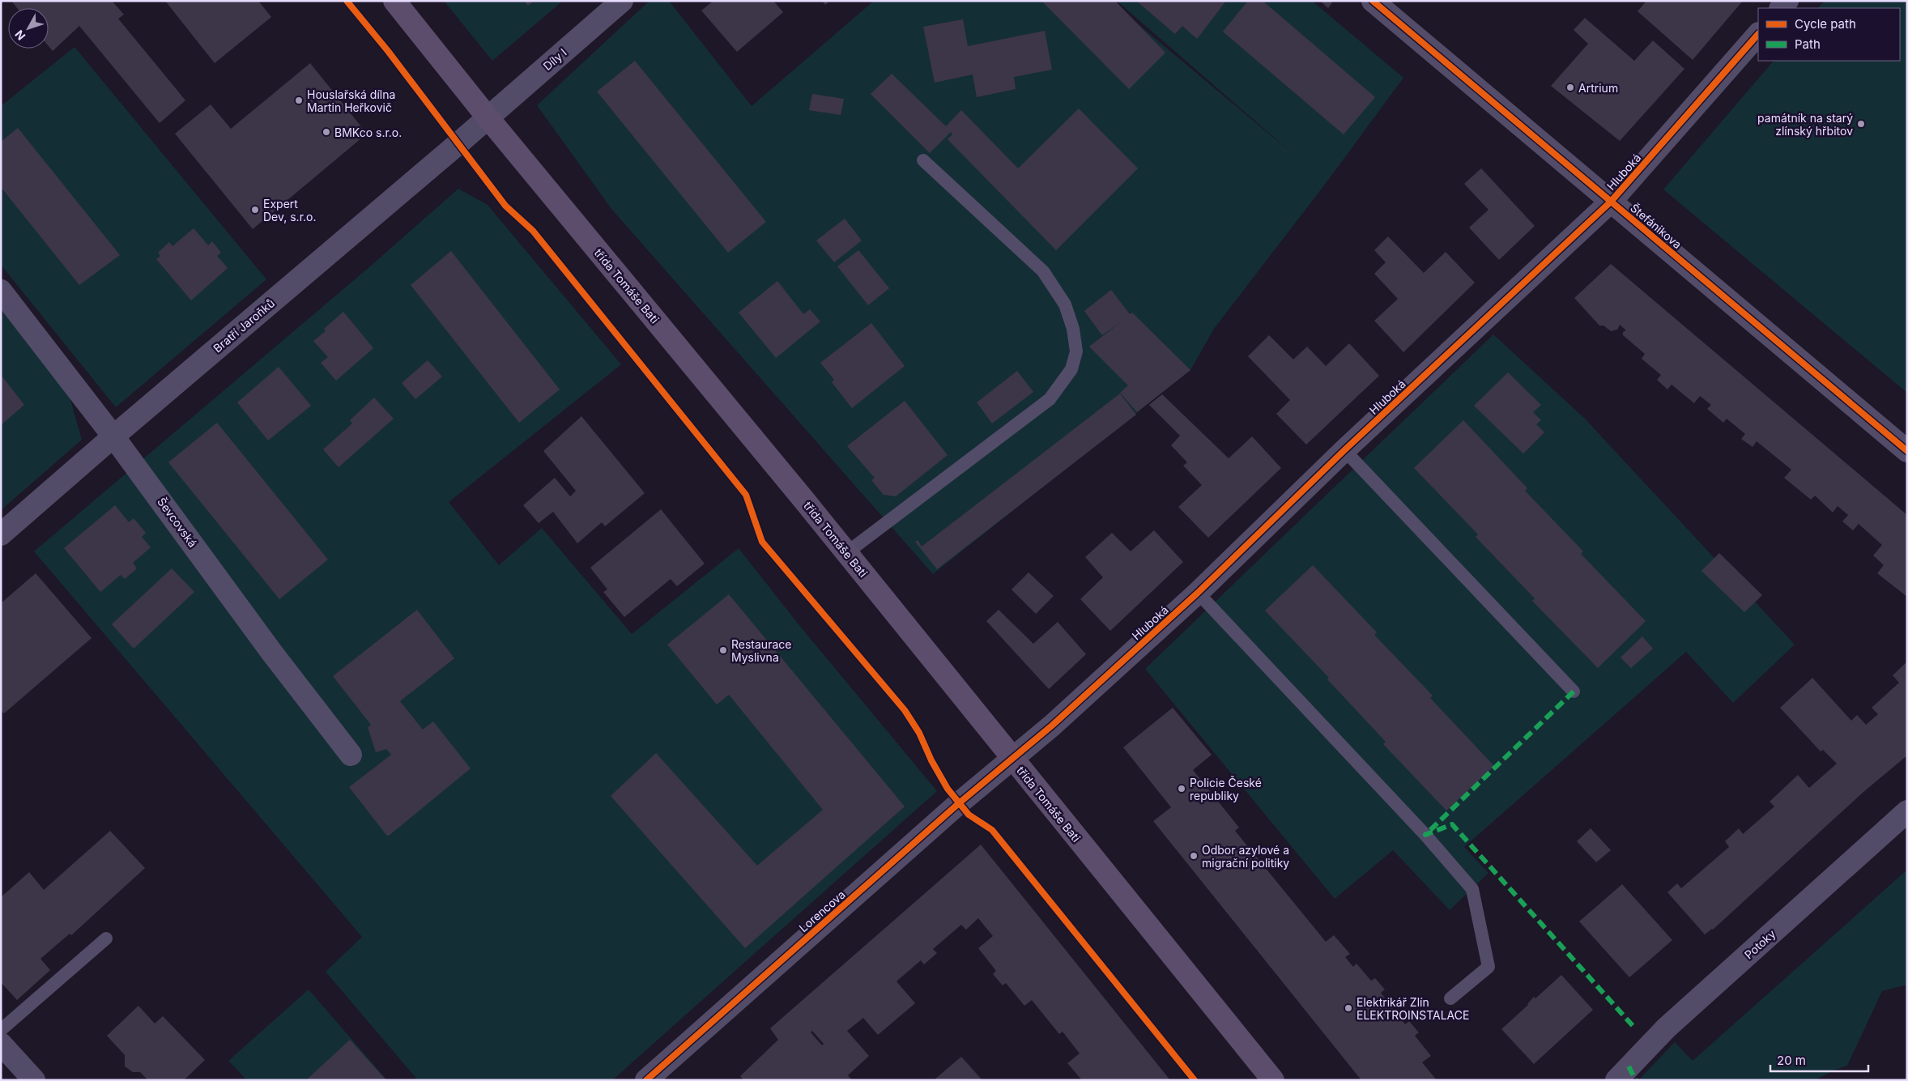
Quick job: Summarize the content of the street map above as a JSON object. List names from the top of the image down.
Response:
{
  "streets": {
    "main road": ["třída Tomáše Bati"],
    "street": [
      "Díly I",
      "Hluboká",
      "Štefánikova",
      "Bratří Jaroňků",
      "Ševcovská",
      "Lorencova",
      "Potoky"
    ]
  },
  "crossings": [
    ["Díly I", "třída Tomáše Bati"],
    ["Díly I", "Bratří Jaroňků"],
    ["Hluboká", "Štefánikova"],
    ["Hluboká", "třída Tomáše Bati"],
    ["Hluboká", "Lorencova"],
    ["třída Tomáše Bati", "Bratří Jaroňků"],
    ["třída Tomáše Bati", "Lorencova"],
    ["Bratří Jaroňků", "Ševcovská"]
  ],
  "places": [
    "Artrium",
    "Houslařská dílna Martin Heřkovič",
    "památník na starý zlínský hřbitov",
    "BMKco s.r.o.",
    "Expert Dev, s.r.o.",
    "Restaurace Myslivna",
    "Policie České republiky",
    "Odbor azylové a migrační politiky",
    "Elektrikář Zlín ELEKTROINSTALACE"
  ],
  "legend": ["Cycle path", "Path"],
  "scale_bar": "20 m",
  "north": "bottom left"
}
